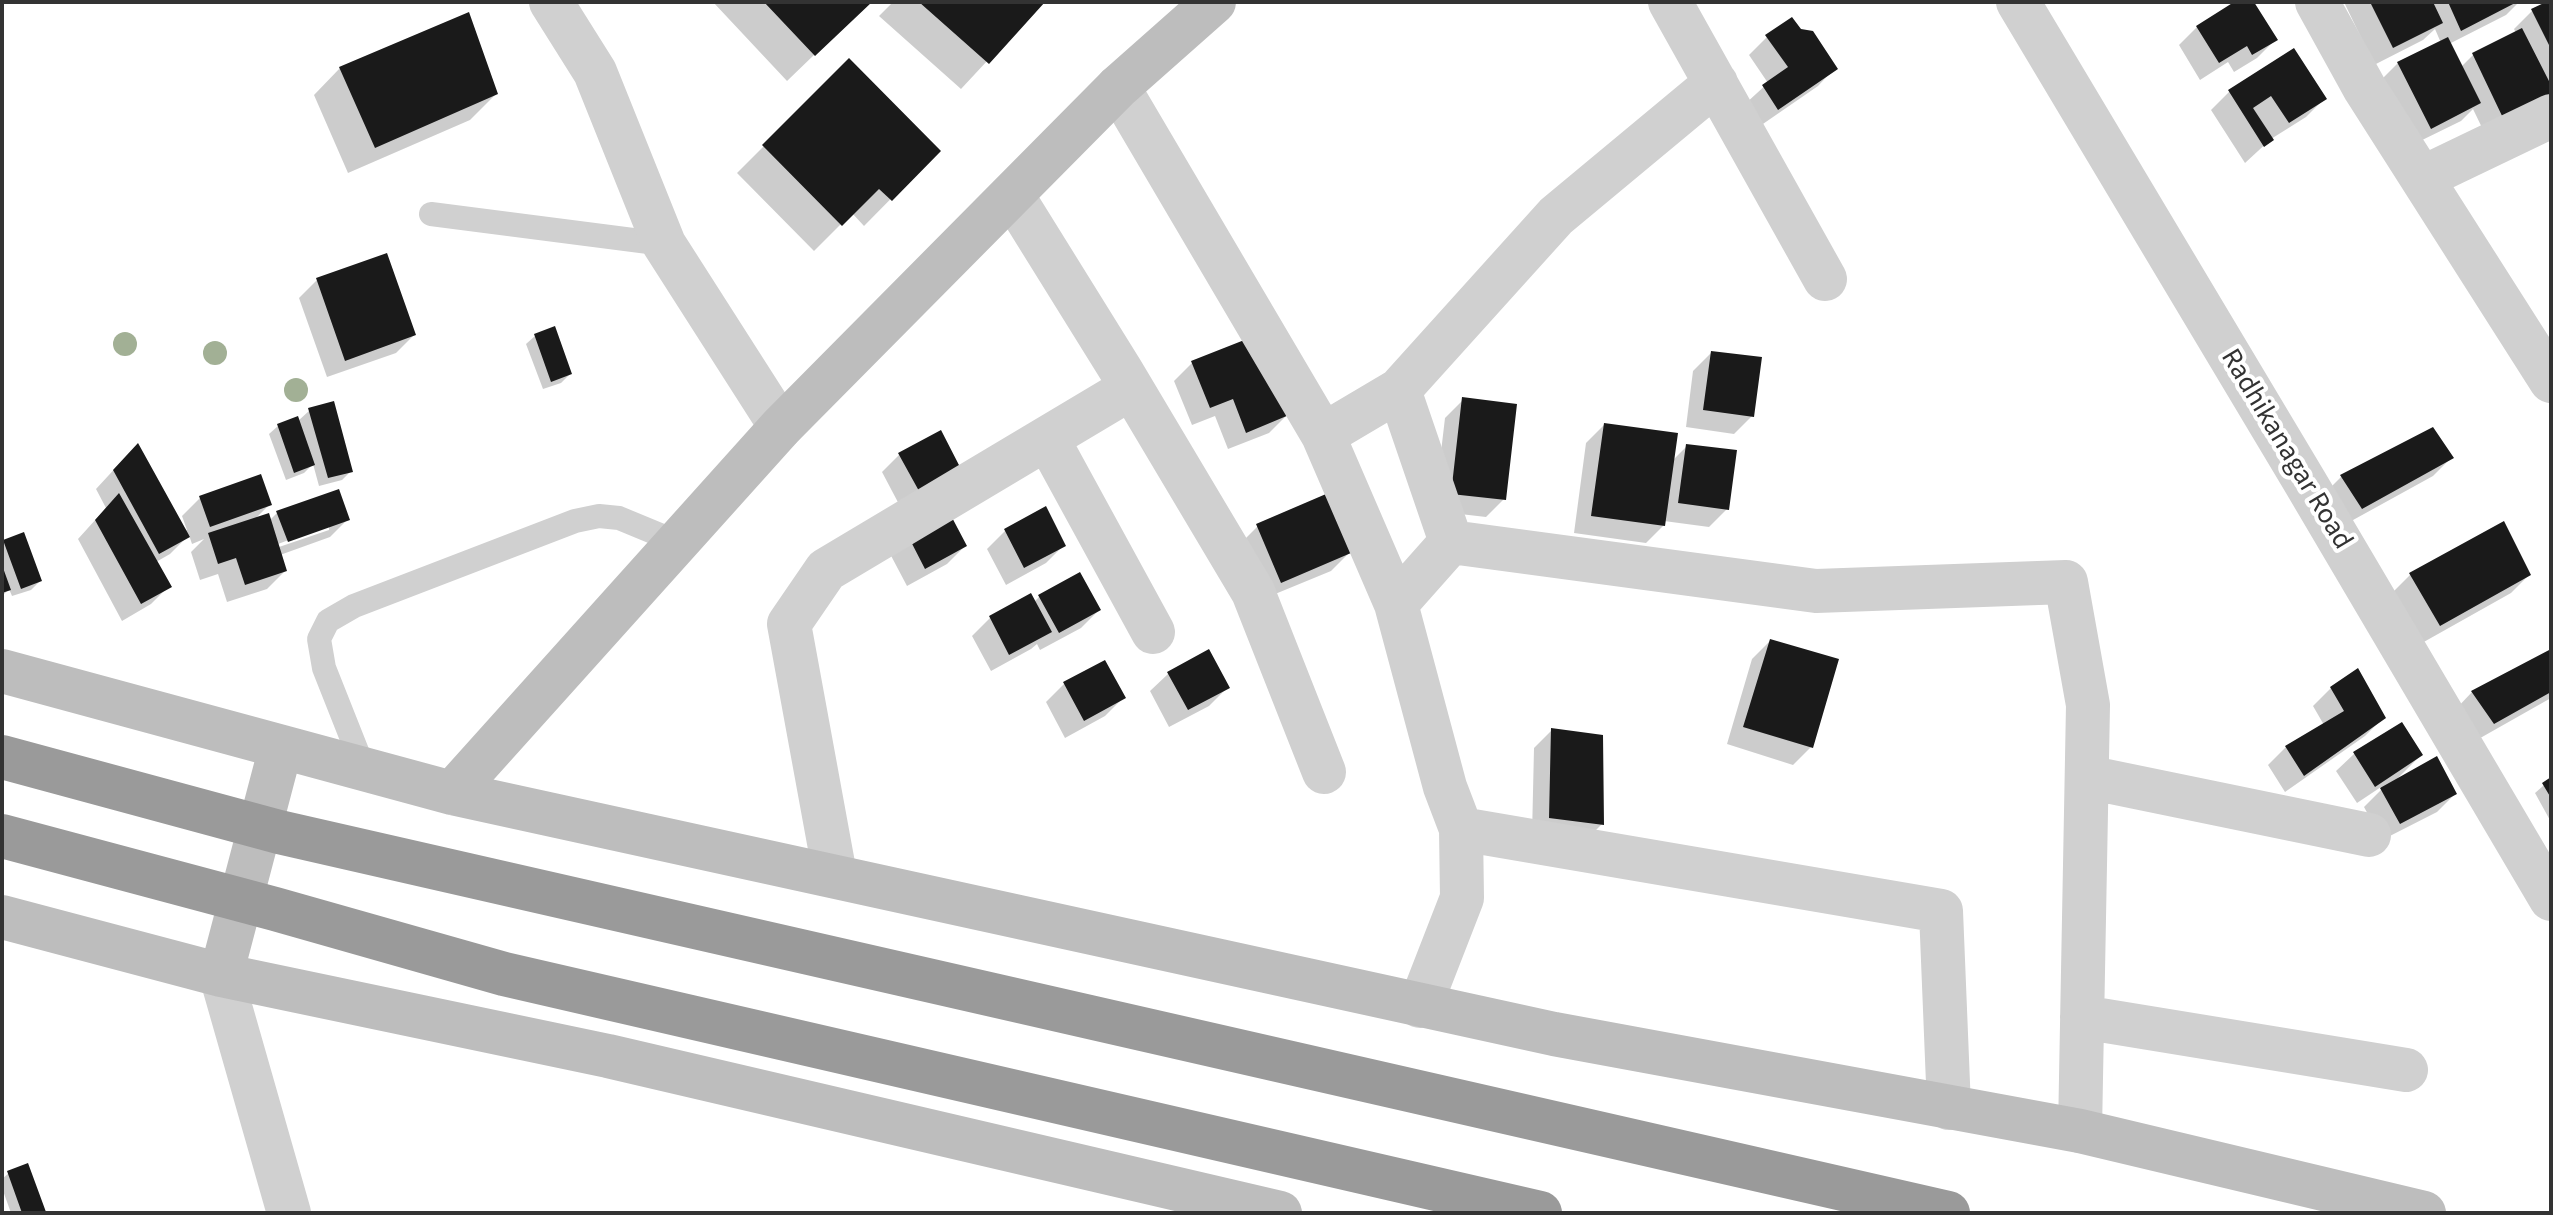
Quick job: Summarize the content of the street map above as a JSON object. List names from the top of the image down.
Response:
{
  "streets": {
    "street": ["Radhikanagar Road"]
  }
}
